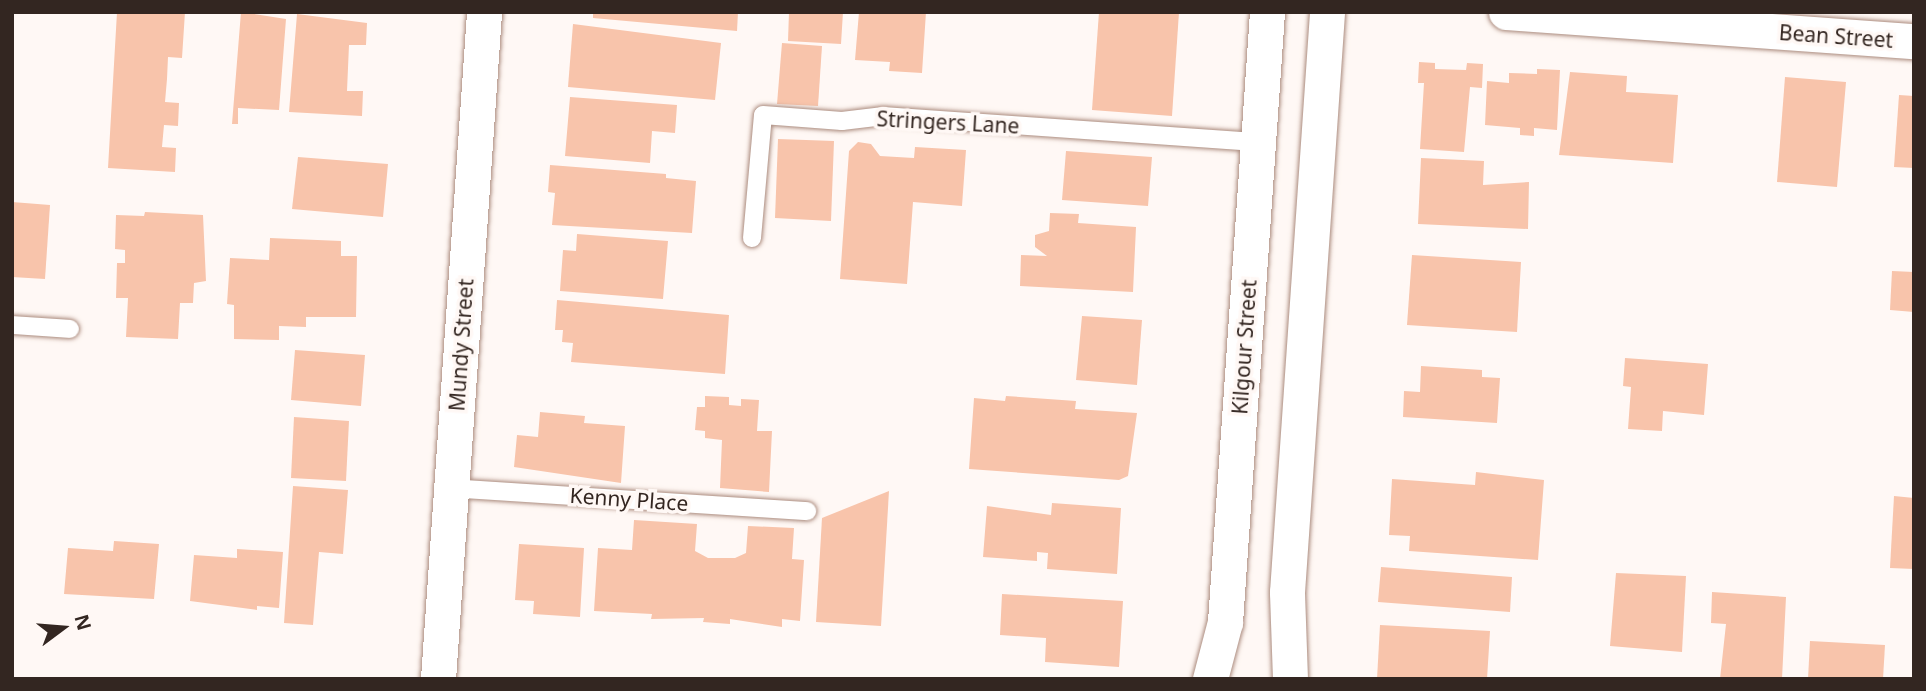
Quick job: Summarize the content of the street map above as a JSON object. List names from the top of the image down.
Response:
{
  "streets": {
    "street": ["Bean Street", "Mundy Street", "Kilgour Street"],
    "lane": ["Stringers Lane", "Kenny Place"]
  },
  "crossings": [
    ["Stringers Lane", "Kilgour Street"],
    ["Mundy Street", "Kenny Place"]
  ],
  "north": "right"
}
